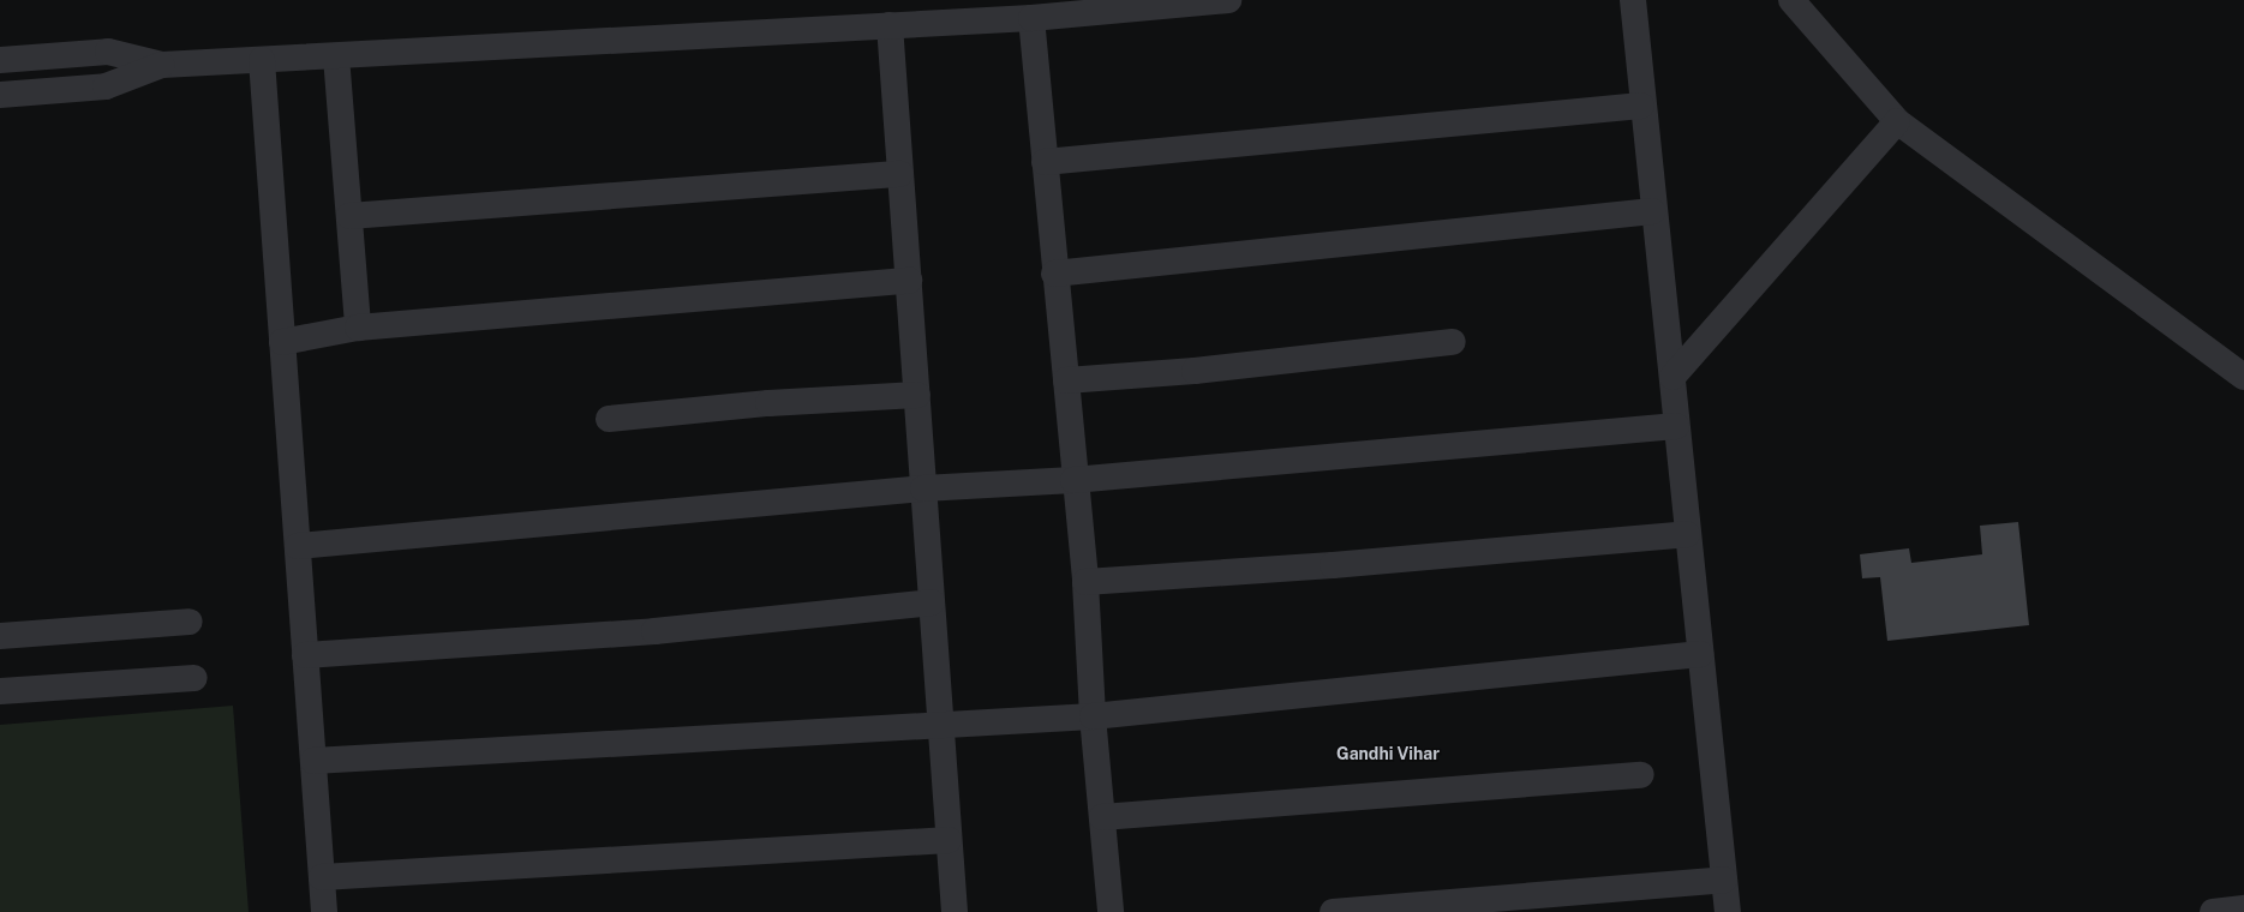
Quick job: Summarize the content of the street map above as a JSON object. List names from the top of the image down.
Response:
{
  "districts": ["Gandhi Vihar"]
}
